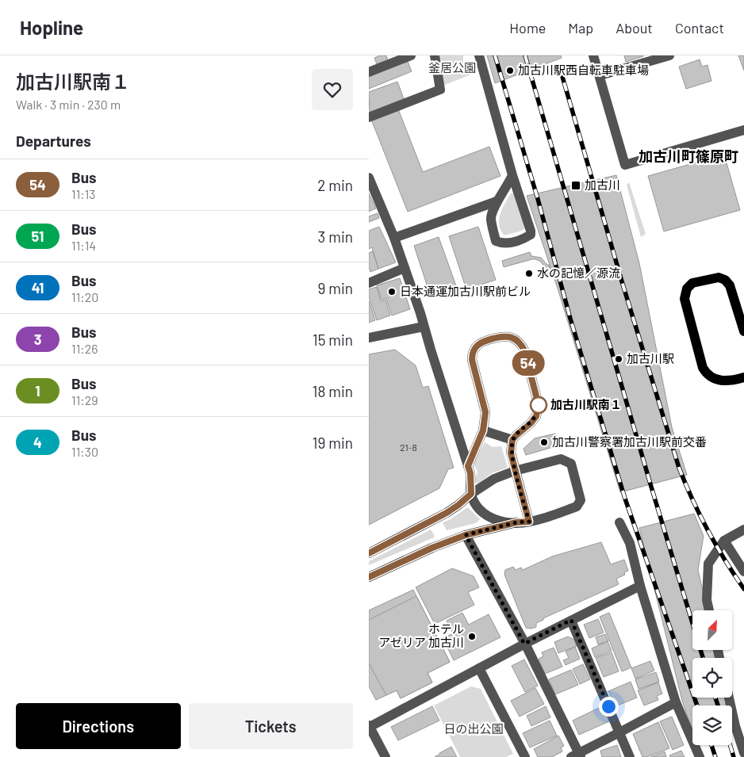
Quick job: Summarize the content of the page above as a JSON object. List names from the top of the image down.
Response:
{
  "districts": ["加古川町篠原町"],
  "parks": ["釜居公園", "日の出公園"],
  "places": {
    "other": [
      "加古川駅西自転車駐車場",
      "水の記憶／源流",
      "日本通運加古川駅前ビル",
      "加古川駅",
      "加古川駅南１",
      "加古川警察署加古川駅前交番",
      "ホテル アゼリア 加古川"
    ],
    "transit": ["加古川"]
  },
  "lines": ["bus line 54"],
  "house_numbers": ["21-8"],
  "north": "top right",
  "page": {
    "header": "Hopline",
    "nav": [
      "Home",
      "Map",
      "About",
      "Contact"
    ],
    "heading": [
      ["加古川駅南１", "Walk · 3 min · 230 m"],
      "Departures"
    ],
    "on_map": "54",
    "list": [
      {
        "mark": "54",
        "name": "Bus",
        "note": "11:13",
        "value": "2 min"
      },
      {
        "mark": "51",
        "name": "Bus",
        "note": "11:14",
        "value": "3 min"
      },
      {
        "mark": "41",
        "name": "Bus",
        "note": "11:20",
        "value": "9 min"
      },
      {
        "mark": "3",
        "name": "Bus",
        "note": "11:26",
        "value": "15 min"
      },
      {
        "mark": "1",
        "name": "Bus",
        "note": "11:29",
        "value": "18 min"
      },
      {
        "mark": "4",
        "name": "Bus",
        "note": "11:30",
        "value": "19 min"
      }
    ],
    "buttons": ["Directions", "Tickets"]
  }
}
